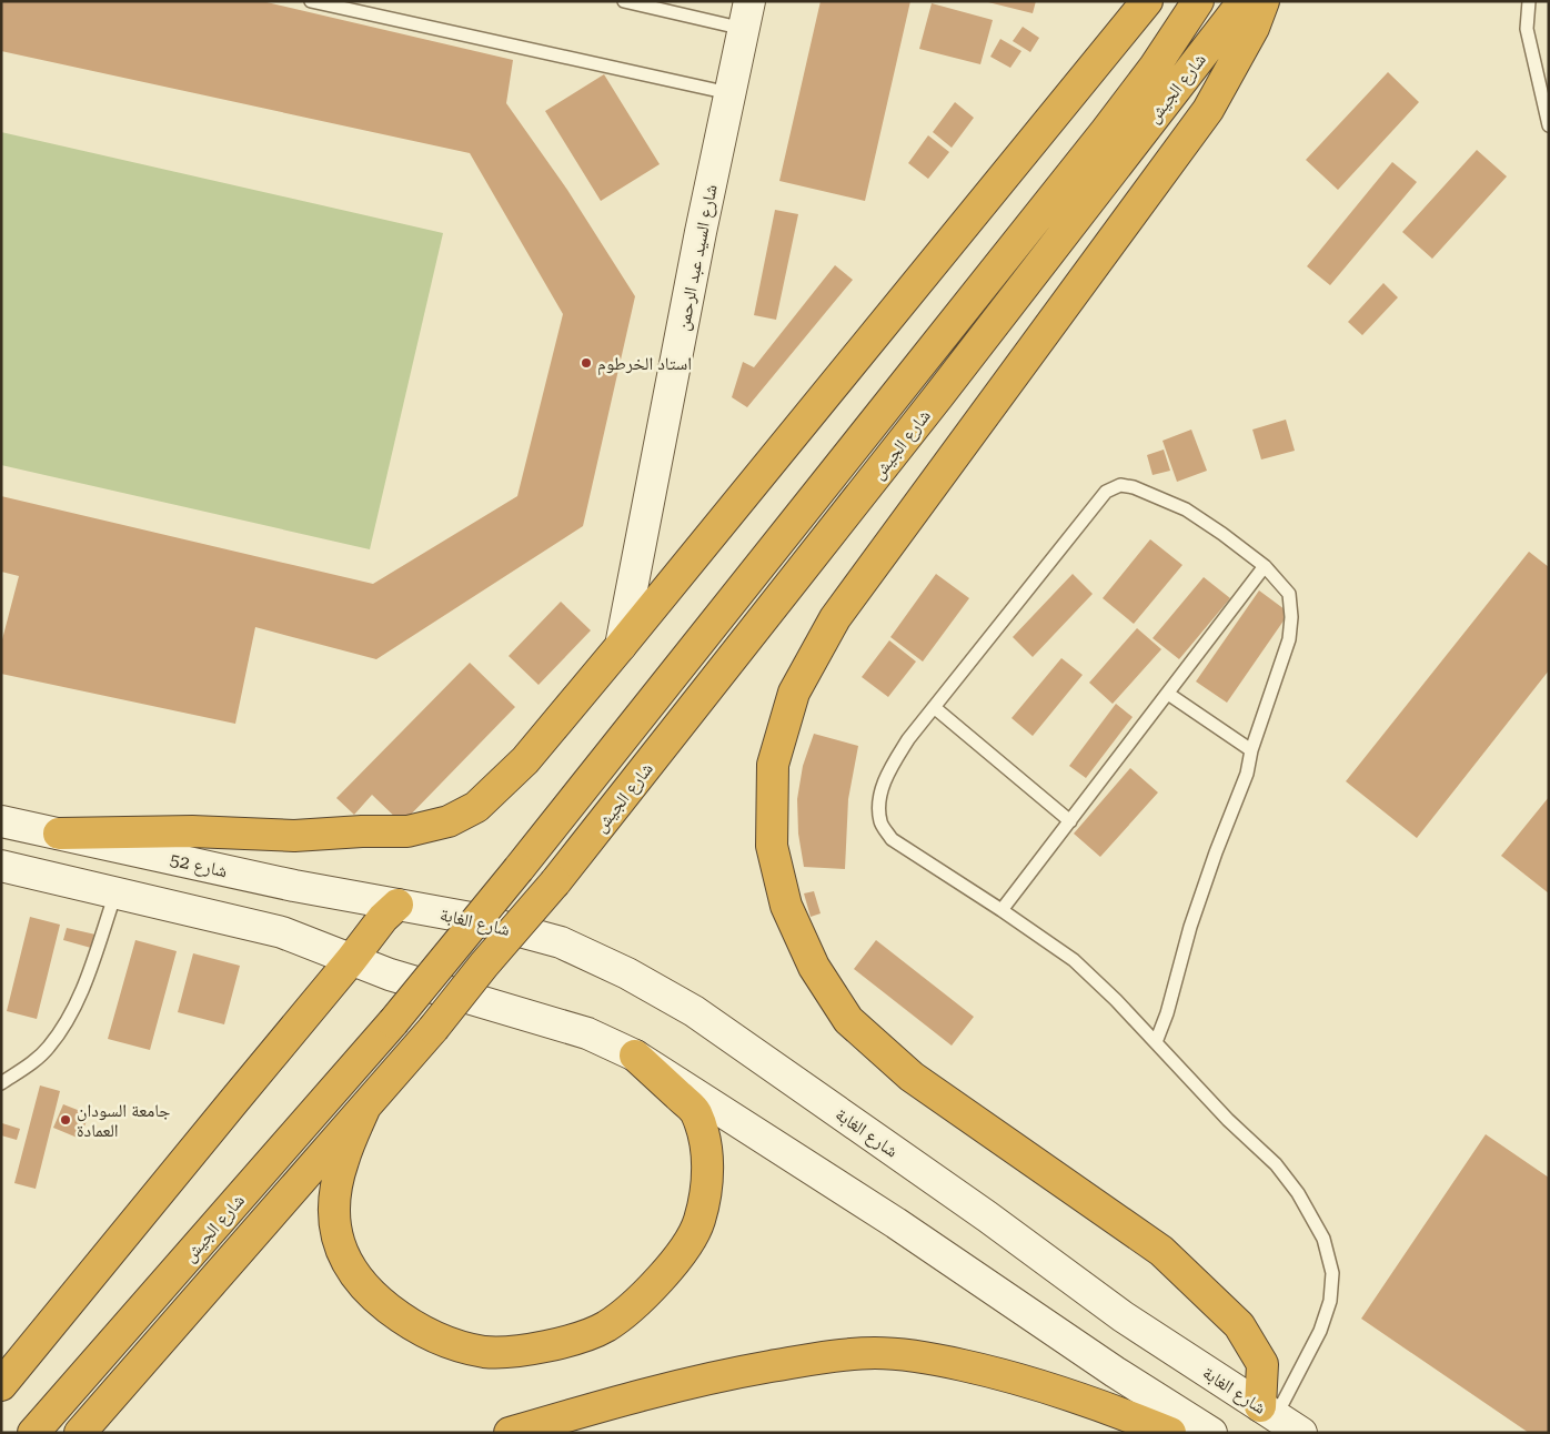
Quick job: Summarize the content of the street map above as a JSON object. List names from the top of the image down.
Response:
{
  "streets": {
    "highway": ["شارع الجيش"],
    "main road": ["شارع السيد عبد الرحمن", "شارع 52", "شارع الغابة"]
  },
  "crossings": [
    ["شارع 52", "شارع الغابة"]
  ],
  "places": ["استاد الخرطوم", "جامعة السودان العمادة"]
}
